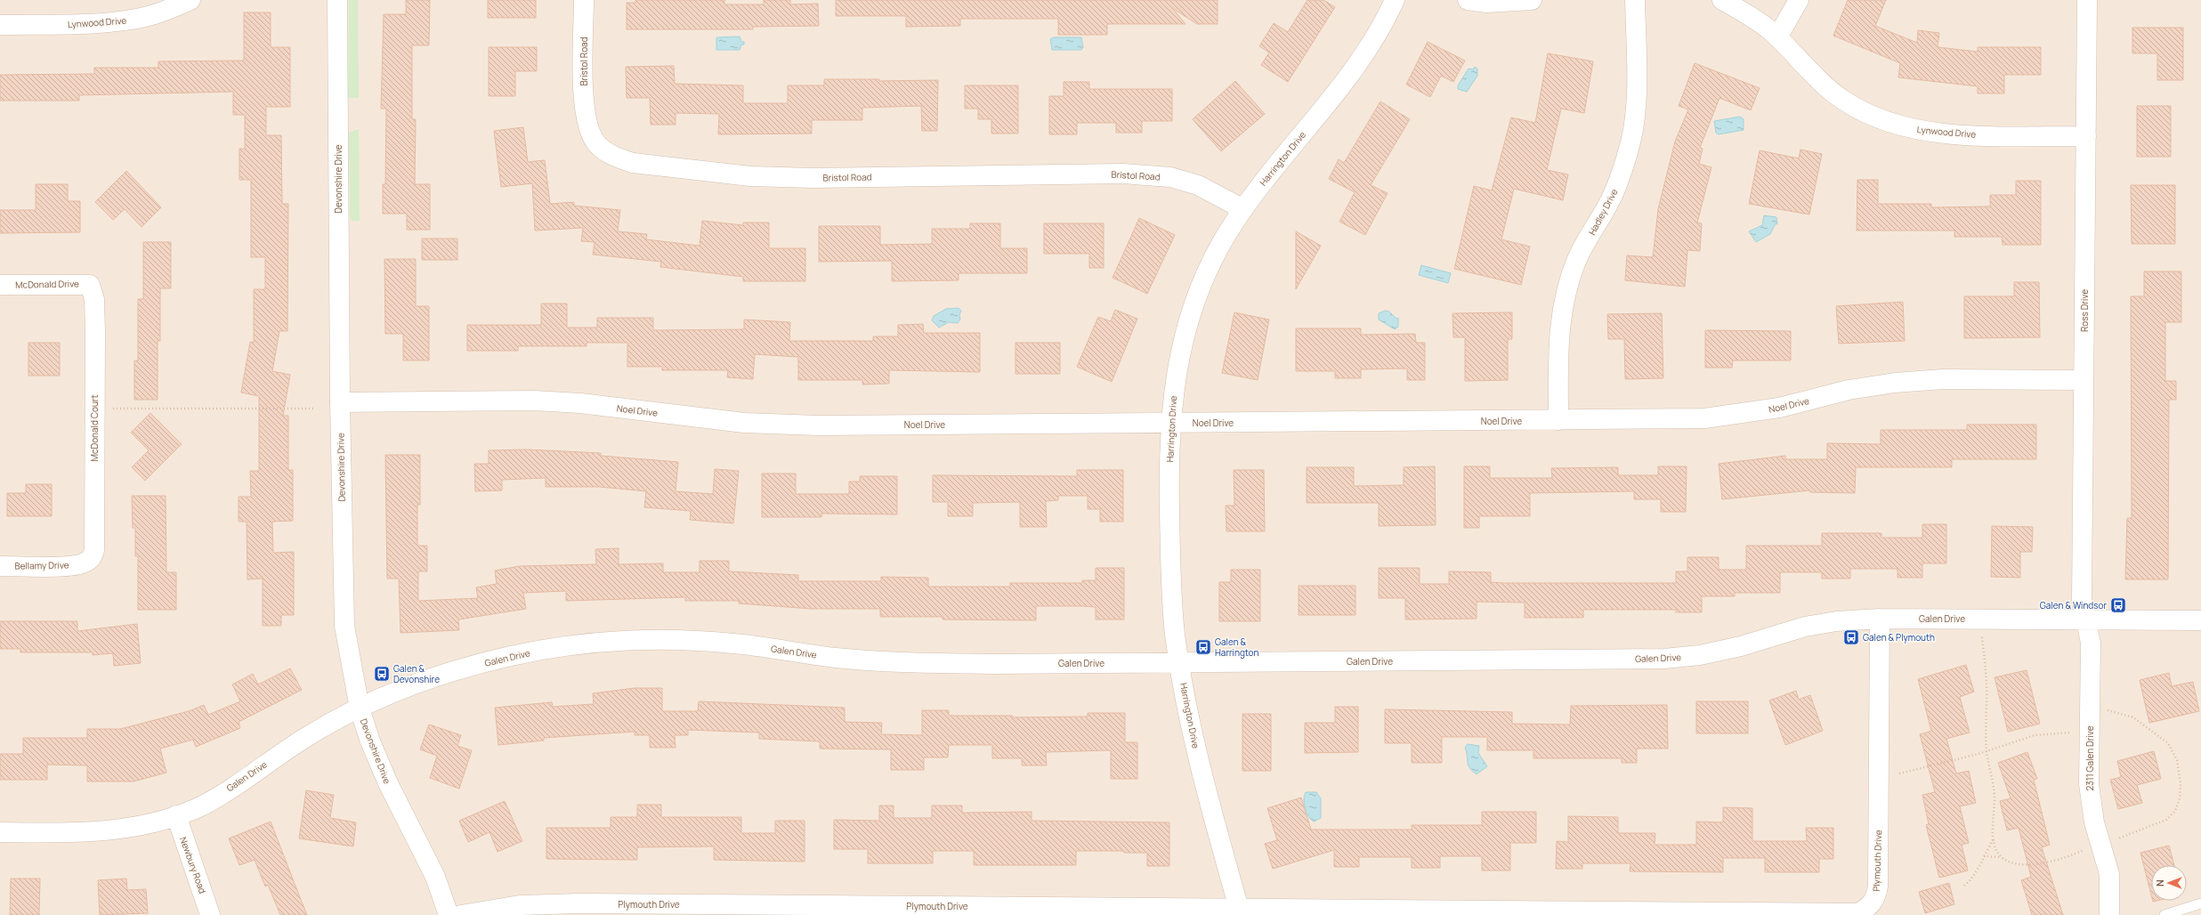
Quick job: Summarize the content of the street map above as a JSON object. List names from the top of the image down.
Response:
{
  "streets": {
    "street": [
      "Lynwood Drive",
      "Bristol Road",
      "Harrington Drive",
      "Devonshire Drive",
      "Hadley Drive",
      "McDonald Drive",
      "Ross Drive",
      "Noel Drive",
      "McDonald Court",
      "Bellamy Drive",
      "Galen Drive",
      "2311 Galen Drive",
      "Plymouth Drive",
      "Newbury Road"
    ]
  },
  "crossings": [
    ["Lynwood Drive", "Ross Drive"],
    ["Bristol Road", "Harrington Drive"],
    ["Harrington Drive", "Noel Drive"],
    ["Harrington Drive", "Galen Drive"],
    ["Harrington Drive", "Plymouth Drive"],
    ["Devonshire Drive", "Noel Drive"],
    ["Devonshire Drive", "Galen Drive"],
    ["Hadley Drive", "Noel Drive"],
    ["McDonald Drive", "McDonald Court"],
    ["Ross Drive", "Noel Drive"],
    ["Ross Drive", "Galen Drive"],
    ["Ross Drive", "2311 Galen Drive"],
    ["McDonald Court", "Bellamy Drive"],
    ["Galen Drive", "2311 Galen Drive"],
    ["Galen Drive", "Plymouth Drive"],
    ["Galen Drive", "Newbury Road"]
  ],
  "places": {
    "bus stop": [
      "Galen & Windsor",
      "Galen & Plymouth",
      "Galen & Harrington",
      "Galen & Devonshire"
    ]
  },
  "north": "left"
}
